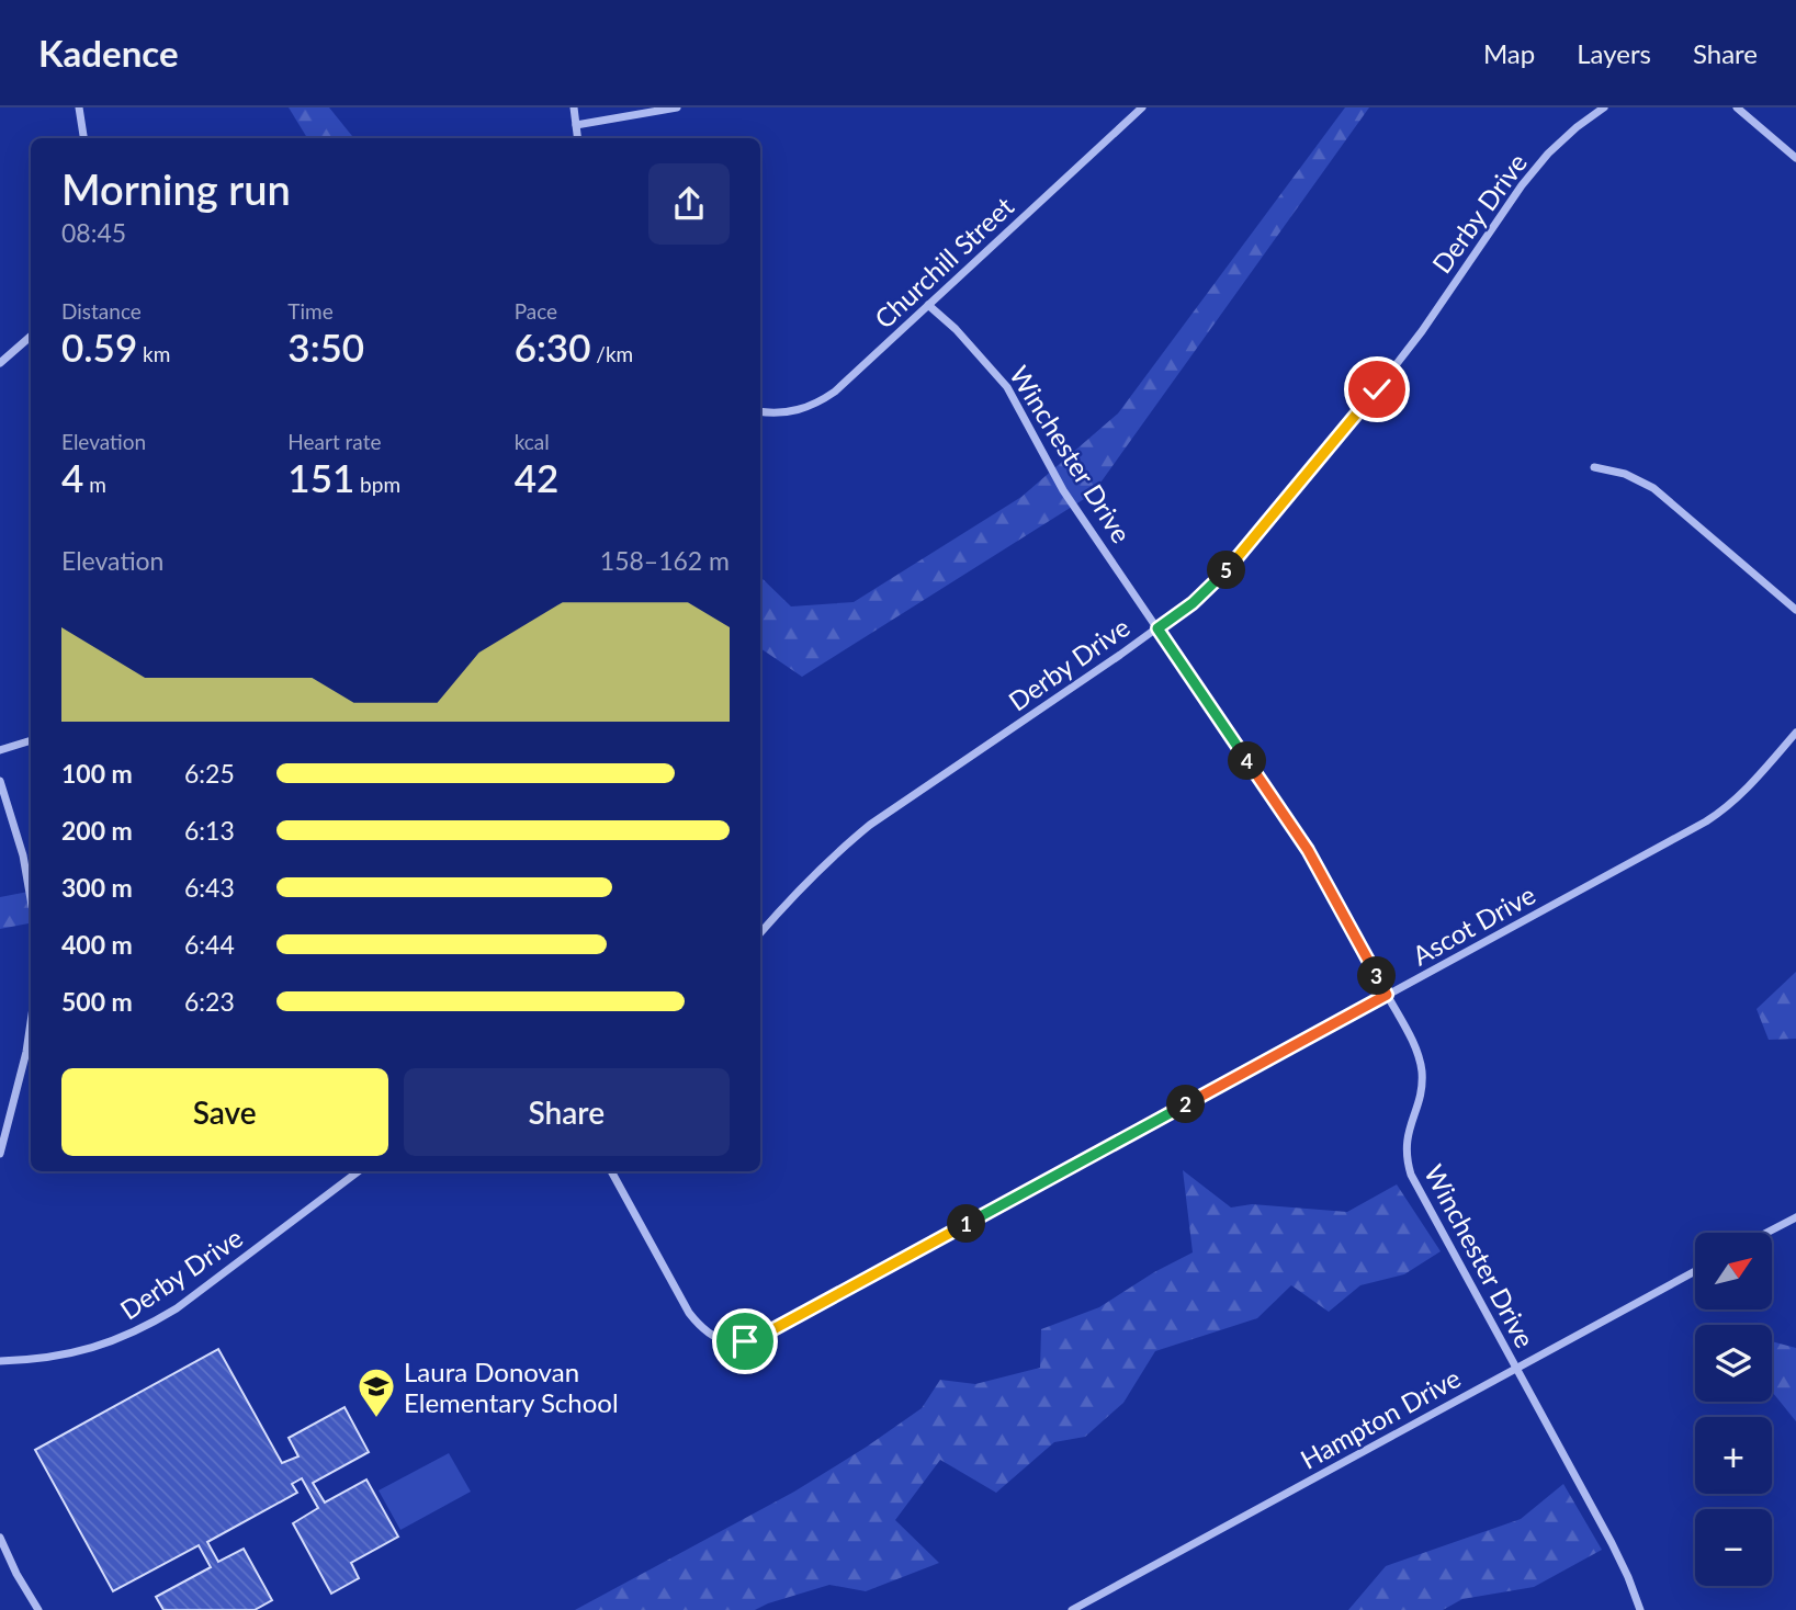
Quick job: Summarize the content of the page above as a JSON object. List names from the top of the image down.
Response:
{
  "streets": {
    "street": [
      "Derby Drive",
      "Churchill Street",
      "Winchester Drive",
      "Ascot Drive",
      "Hampton Drive"
    ]
  },
  "crossings": [
    ["Derby Drive", "Winchester Drive"],
    ["Churchill Street", "Winchester Drive"],
    ["Winchester Drive", "Ascot Drive"],
    ["Winchester Drive", "Hampton Drive"]
  ],
  "places": {
    "school or university": ["Laura Donovan Elementary School"]
  },
  "north": "top right",
  "page": {
    "header": "Kadence",
    "nav": ["Map", "Layers", "Share"],
    "heading": ["Morning run", "08:45"],
    "stats": [
      ["Distance", "0.59 km"],
      ["Time", "3:50"],
      ["Pace", "6:30 /km"],
      ["Elevation", "4 m"],
      ["Heart rate", "151 bpm"],
      ["kcal", "42"]
    ],
    "chart": ["Elevation", "158–162 m"],
    "pins": [
      "5",
      "4",
      "3",
      "2",
      "1"
    ],
    "list": [
      {
        "name": "100 m",
        "note": "6:25"
      },
      {
        "name": "200 m",
        "note": "6:13"
      },
      {
        "name": "300 m",
        "note": "6:43"
      },
      {
        "name": "400 m",
        "note": "6:44"
      },
      {
        "name": "500 m",
        "note": "6:23"
      }
    ],
    "buttons": ["Save", "Share"],
    "map_buttons": ["+", "−"]
  }
}
